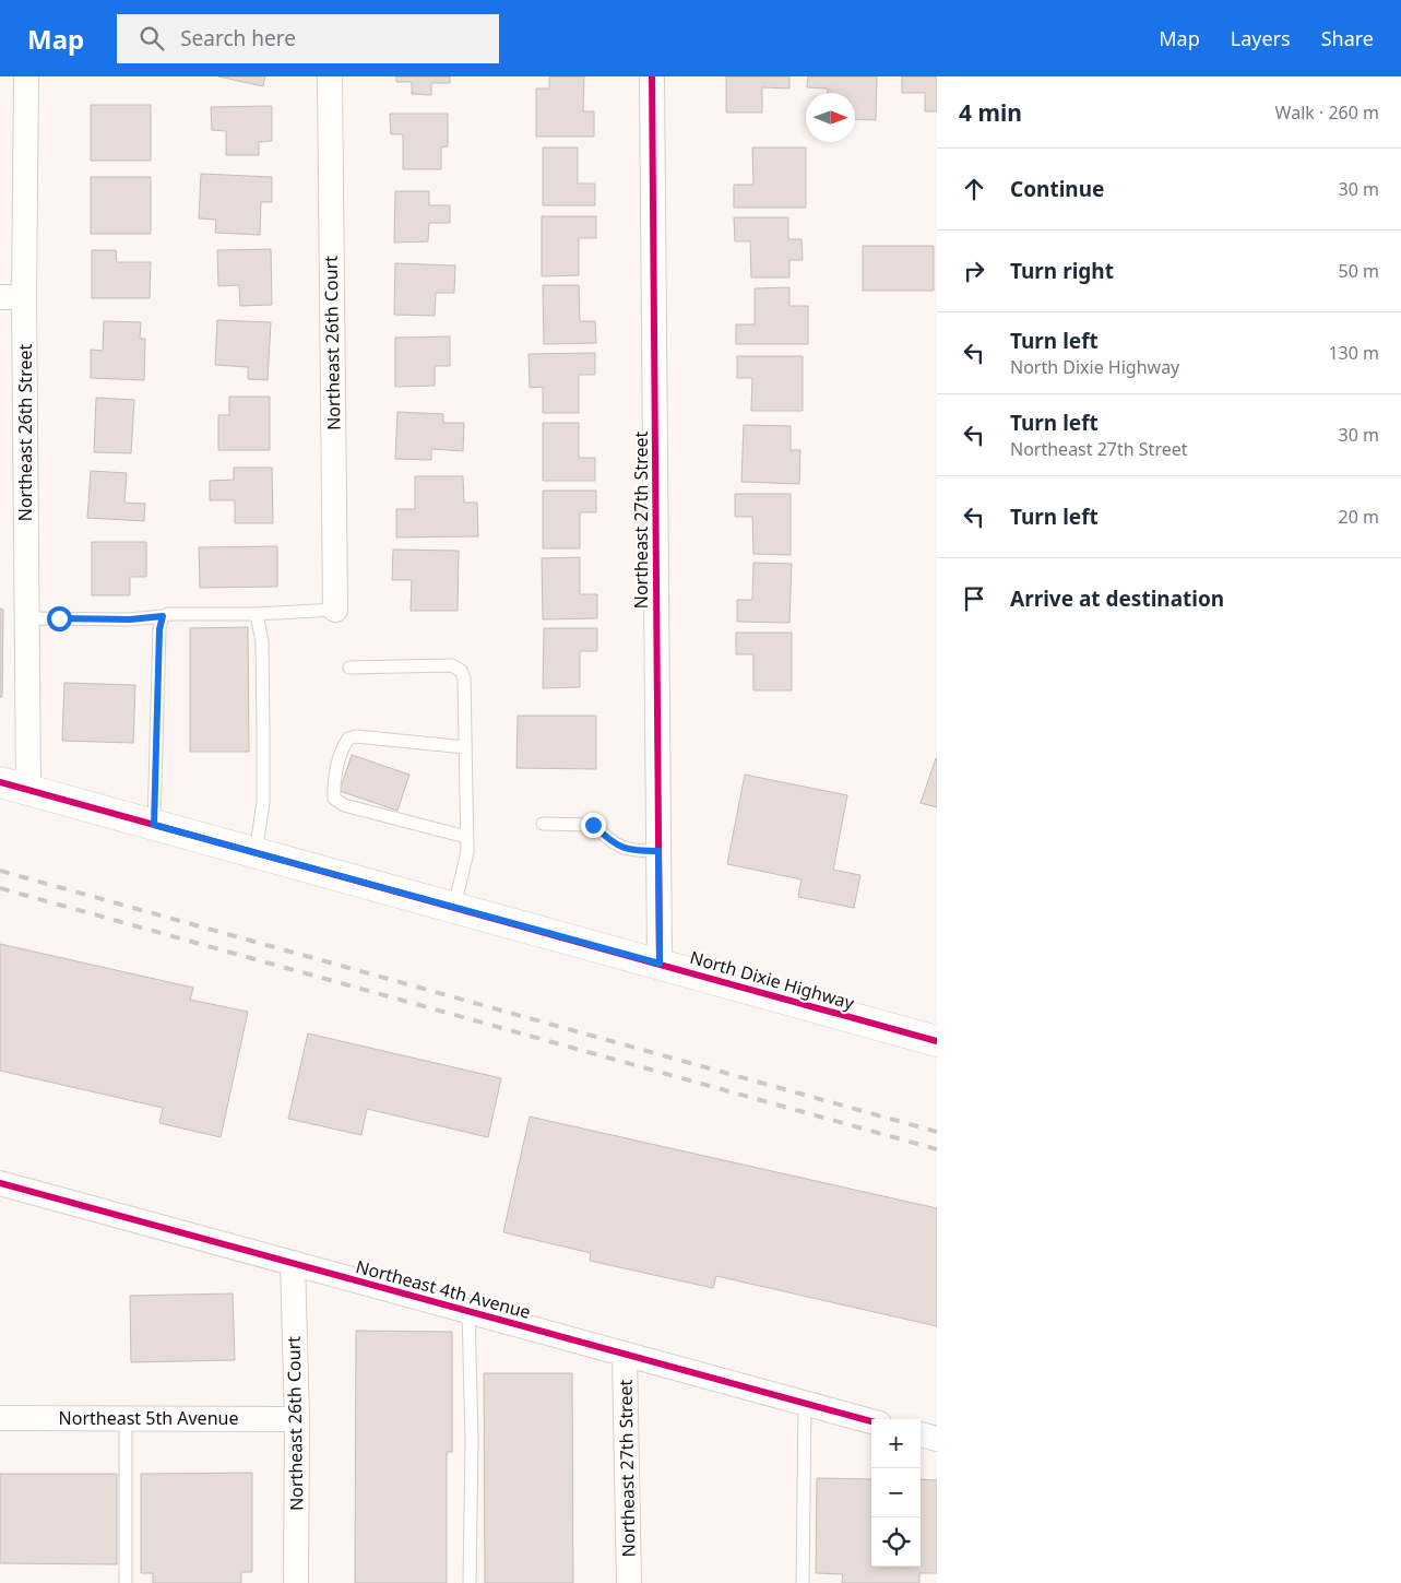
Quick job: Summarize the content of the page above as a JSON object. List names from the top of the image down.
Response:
{
  "streets": {
    "main road": ["North Dixie Highway"],
    "street": [
      "Northeast 26th Court",
      "Northeast 26th Street",
      "Northeast 27th Street",
      "Northeast 4th Avenue",
      "Northeast 5th Avenue"
    ]
  },
  "crossings": [
    ["Northeast 26th Court", "Northeast 4th Avenue"],
    ["Northeast 26th Court", "Northeast 5th Avenue"],
    ["Northeast 26th Street", "North Dixie Highway"],
    ["Northeast 27th Street", "North Dixie Highway"],
    ["Northeast 27th Street", "Northeast 4th Avenue"]
  ],
  "north": "right",
  "page": {
    "header": "Map",
    "search": "Search here",
    "nav": ["Map", "Layers", "Share"],
    "heading": ["4 min", "Walk · 260 m"],
    "list": [
      ["Continue", "30 m"],
      ["Turn right", "50 m"],
      ["Turn left", "North Dixie Highway", "130 m"],
      ["Turn left", "Northeast 27th Street", "30 m"],
      ["Turn left", "20 m"],
      "Arrive at destination"
    ],
    "map_buttons": ["+", "−"]
  }
}
